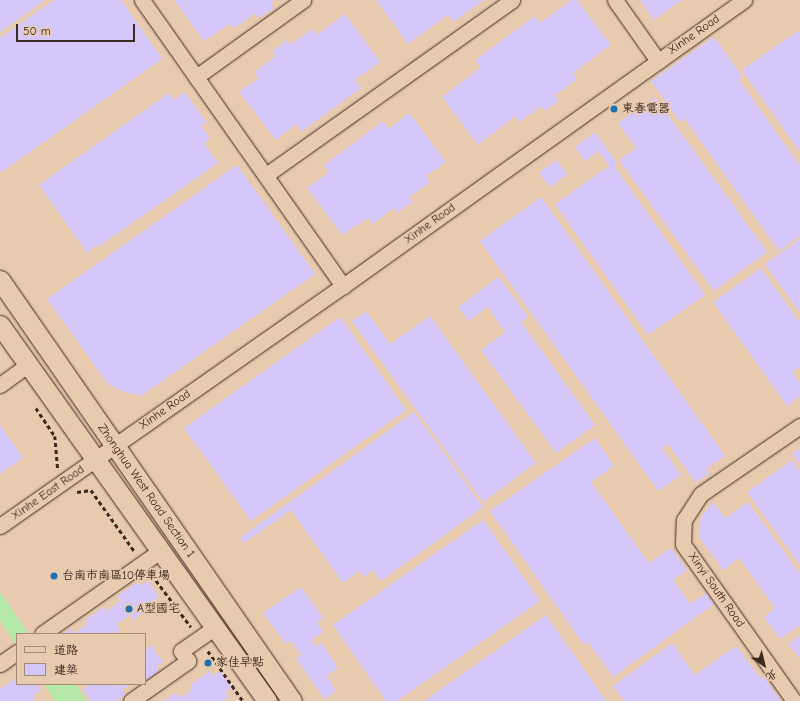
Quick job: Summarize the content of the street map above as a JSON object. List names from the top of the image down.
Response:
{
  "streets": {
    "main road": ["Zhonghua West Road Section 1"],
    "street": ["Xinhe Road", "Xinhe East Road", "Xinyi South Road"]
  },
  "crossings": [
    ["Xinhe Road", "Zhonghua West Road Section 1"],
    ["Xinhe Road", "Xinhe East Road"],
    ["Zhonghua West Road Section 1", "Xinhe East Road"]
  ],
  "places": [
    "東春電器",
    "台南市南區10停車場",
    "A型國宅",
    "家佳早點"
  ],
  "legend": ["道路", "建築"],
  "scale_bar": "50 m",
  "north": "bottom right"
}
